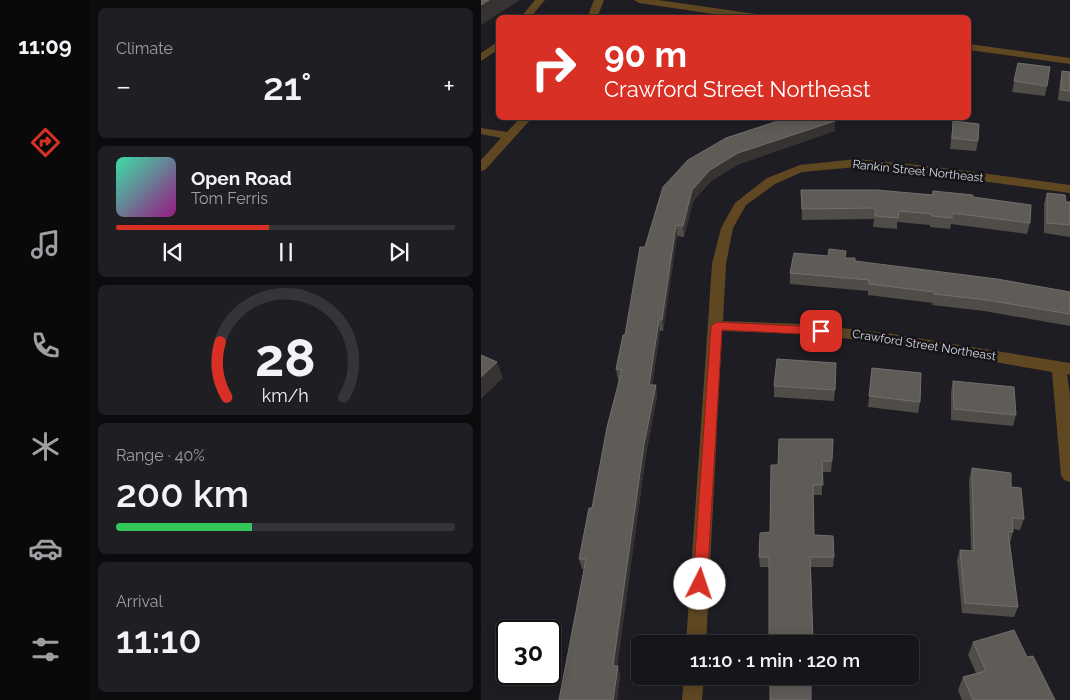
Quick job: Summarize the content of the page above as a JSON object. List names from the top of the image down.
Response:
{
  "streets": {
    "street": ["Rankin Street Northeast", "Crawford Street Northeast"]
  },
  "crossings": [
    ["Rankin Street Northeast", "Crawford Street Northeast"]
  ],
  "page": {
    "tabs": "11:09",
    "tile": [
      "Climate",
      ["Range · 40%", "200 km"],
      ["Arrival", "11:10"]
    ],
    "turn": ["90 m", "Crawford Street Northeast"],
    "heat": ["−", "21°", "+"],
    "song": ["Open Road", "Tom Ferris"],
    "limit": "30",
    "trip": "11:10 · 1 min · 120 m",
    "gauge": ["28", "km/h"]
  }
}
